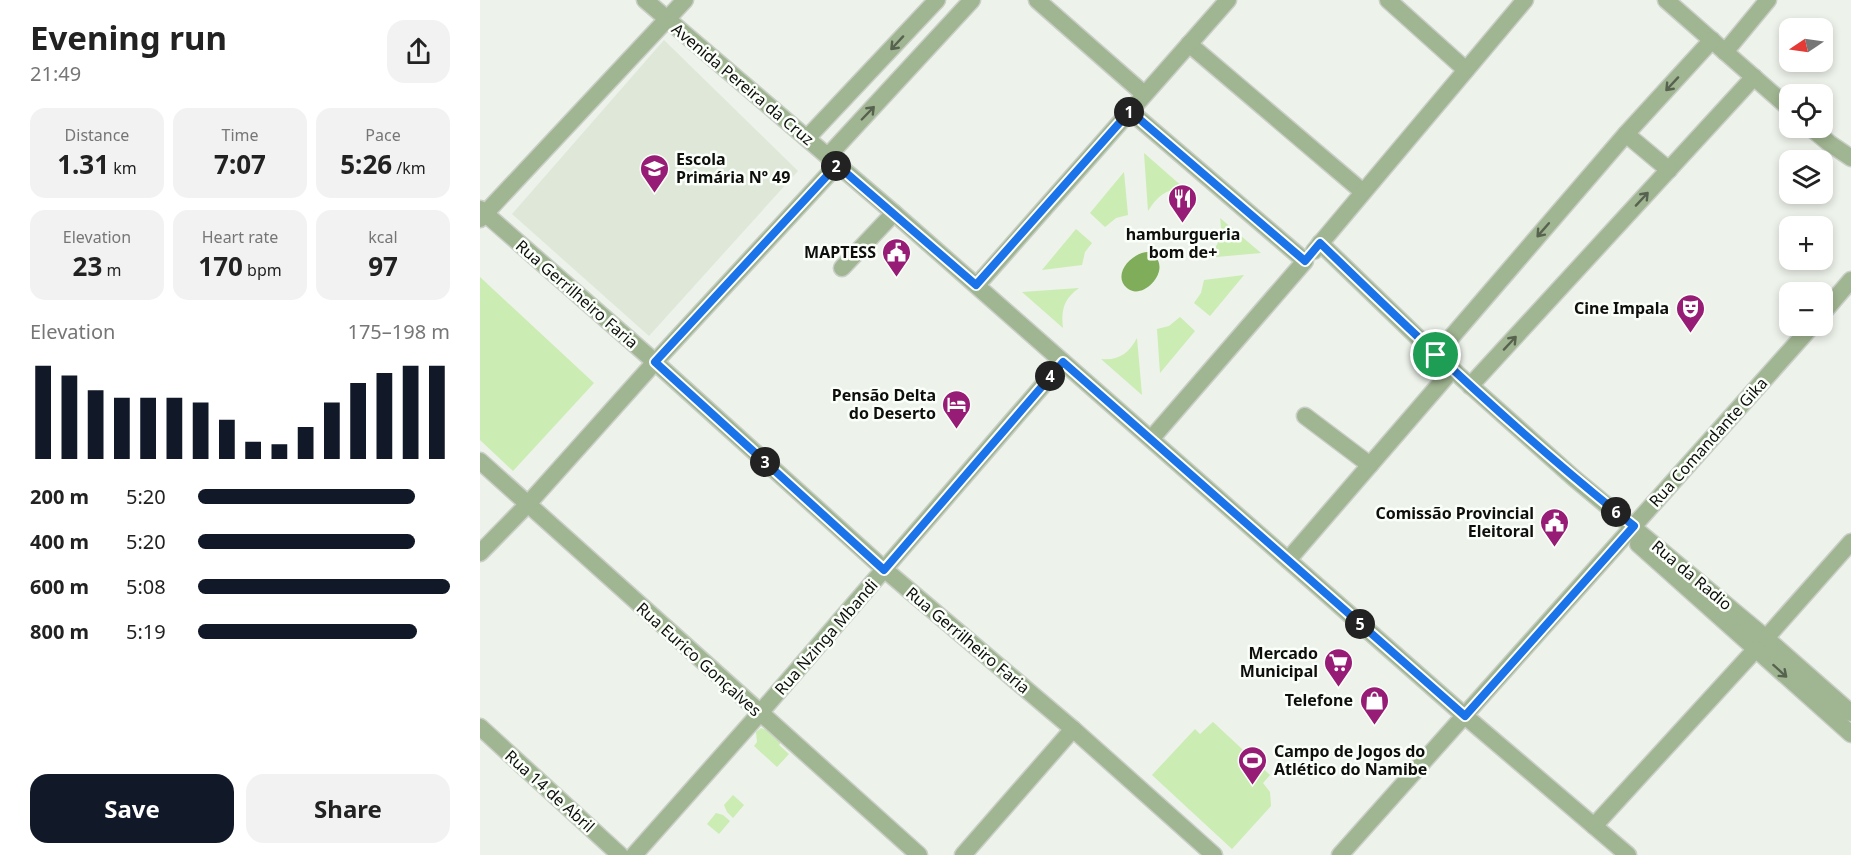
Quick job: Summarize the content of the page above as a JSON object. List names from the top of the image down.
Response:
{
  "streets": {
    "street": [
      "Avenida Pereira da Cruz",
      "Rua Gerrilheiro Faria",
      "Rua Comandante Gika",
      "Rua da Radio",
      "Rua Nzinga Mbandi",
      "Rua Eurico Gonçalves",
      "Rua 14 de Abril"
    ]
  },
  "crossings": [
    ["Avenida Pereira da Cruz", "Rua Comandante Gika"],
    ["Avenida Pereira da Cruz", "Rua Nzinga Mbandi"],
    ["Rua Gerrilheiro Faria", "Rua Nzinga Mbandi"],
    ["Rua Comandante Gika", "Rua da Radio"],
    ["Rua Nzinga Mbandi", "Rua Eurico Gonçalves"]
  ],
  "places": {
    "school or university": ["Escola Primária Nº 49"],
    "restaurant": ["hamburgueria bom de+"],
    "public building": ["MAPTESS", "Comissão Provincial Eleitoral"],
    "theatre": ["Cine Impala"],
    "hotel": ["Pensão Delta do Deserto"],
    "supermarket": ["Mercado Municipal"],
    "shop": ["Telefone"],
    "sports": ["Campo de Jogos do Atlético do Namibe"]
  },
  "north": "left",
  "page": {
    "heading": ["Evening run", "21:49"],
    "map_buttons": ["+", "−"],
    "pins": [
      "1",
      "2",
      "4",
      "3",
      "6",
      "5"
    ],
    "stats": [
      ["Distance", "1.31 km"],
      ["Time", "7:07"],
      ["Pace", "5:26 /km"],
      ["Elevation", "23 m"],
      ["Heart rate", "170 bpm"],
      ["kcal", "97"]
    ],
    "chart": ["Elevation", "175–198 m"],
    "list": [
      {
        "name": "200 m",
        "note": "5:20"
      },
      {
        "name": "400 m",
        "note": "5:20"
      },
      {
        "name": "600 m",
        "note": "5:08"
      },
      {
        "name": "800 m",
        "note": "5:19"
      }
    ],
    "buttons": ["Save", "Share"]
  }
}
